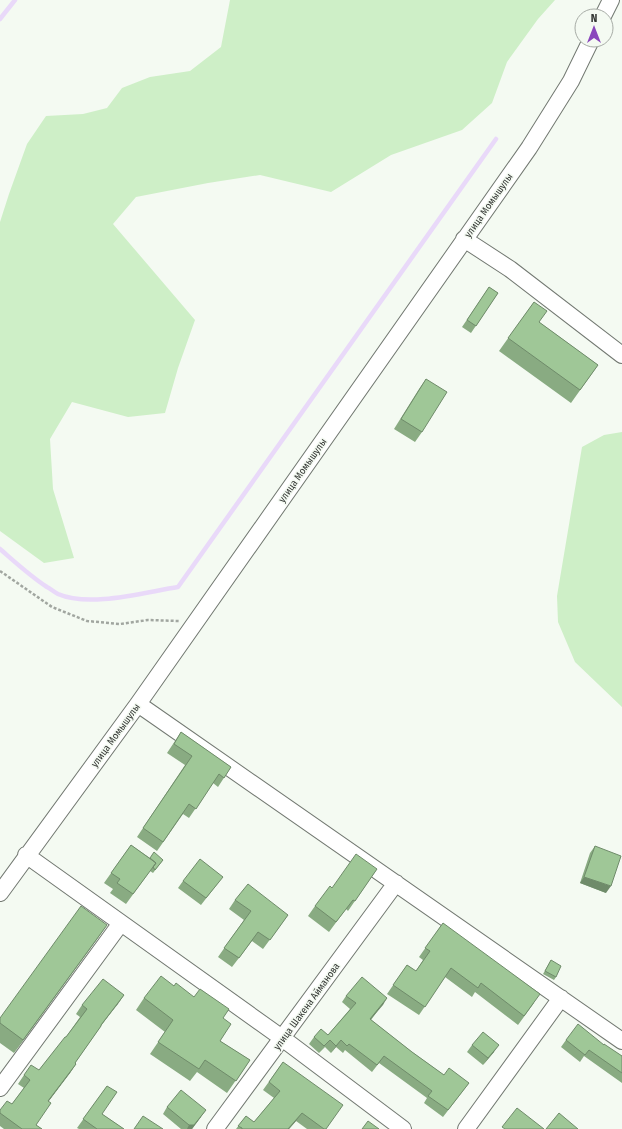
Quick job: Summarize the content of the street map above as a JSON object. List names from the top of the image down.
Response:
{
  "streets": {
    "street": ["улица Момышулы", "улица Шакена Айманова"]
  },
  "north": "top"
}
